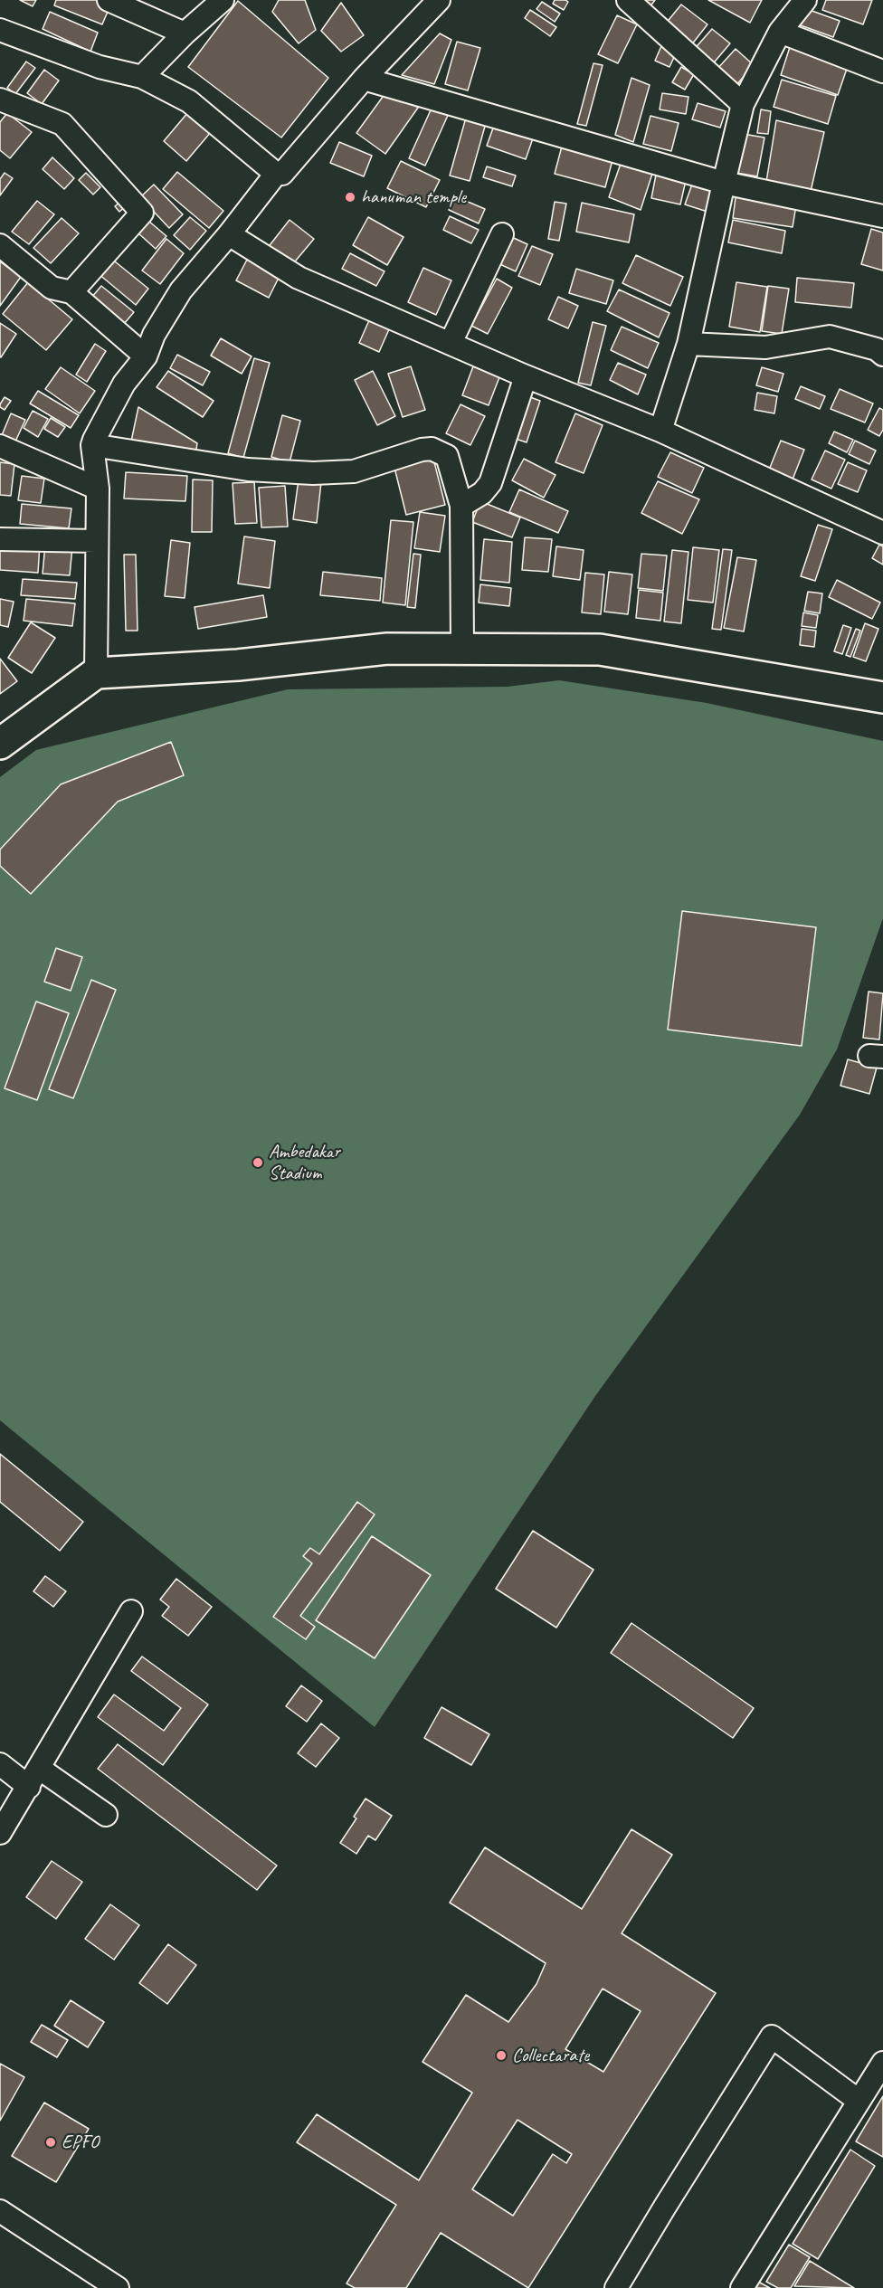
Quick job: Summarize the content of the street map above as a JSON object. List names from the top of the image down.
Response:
{
  "places": [
    "hanuman temple",
    "Ambedakar Stadium",
    "Collectarate",
    "EPFO"
  ]
}
